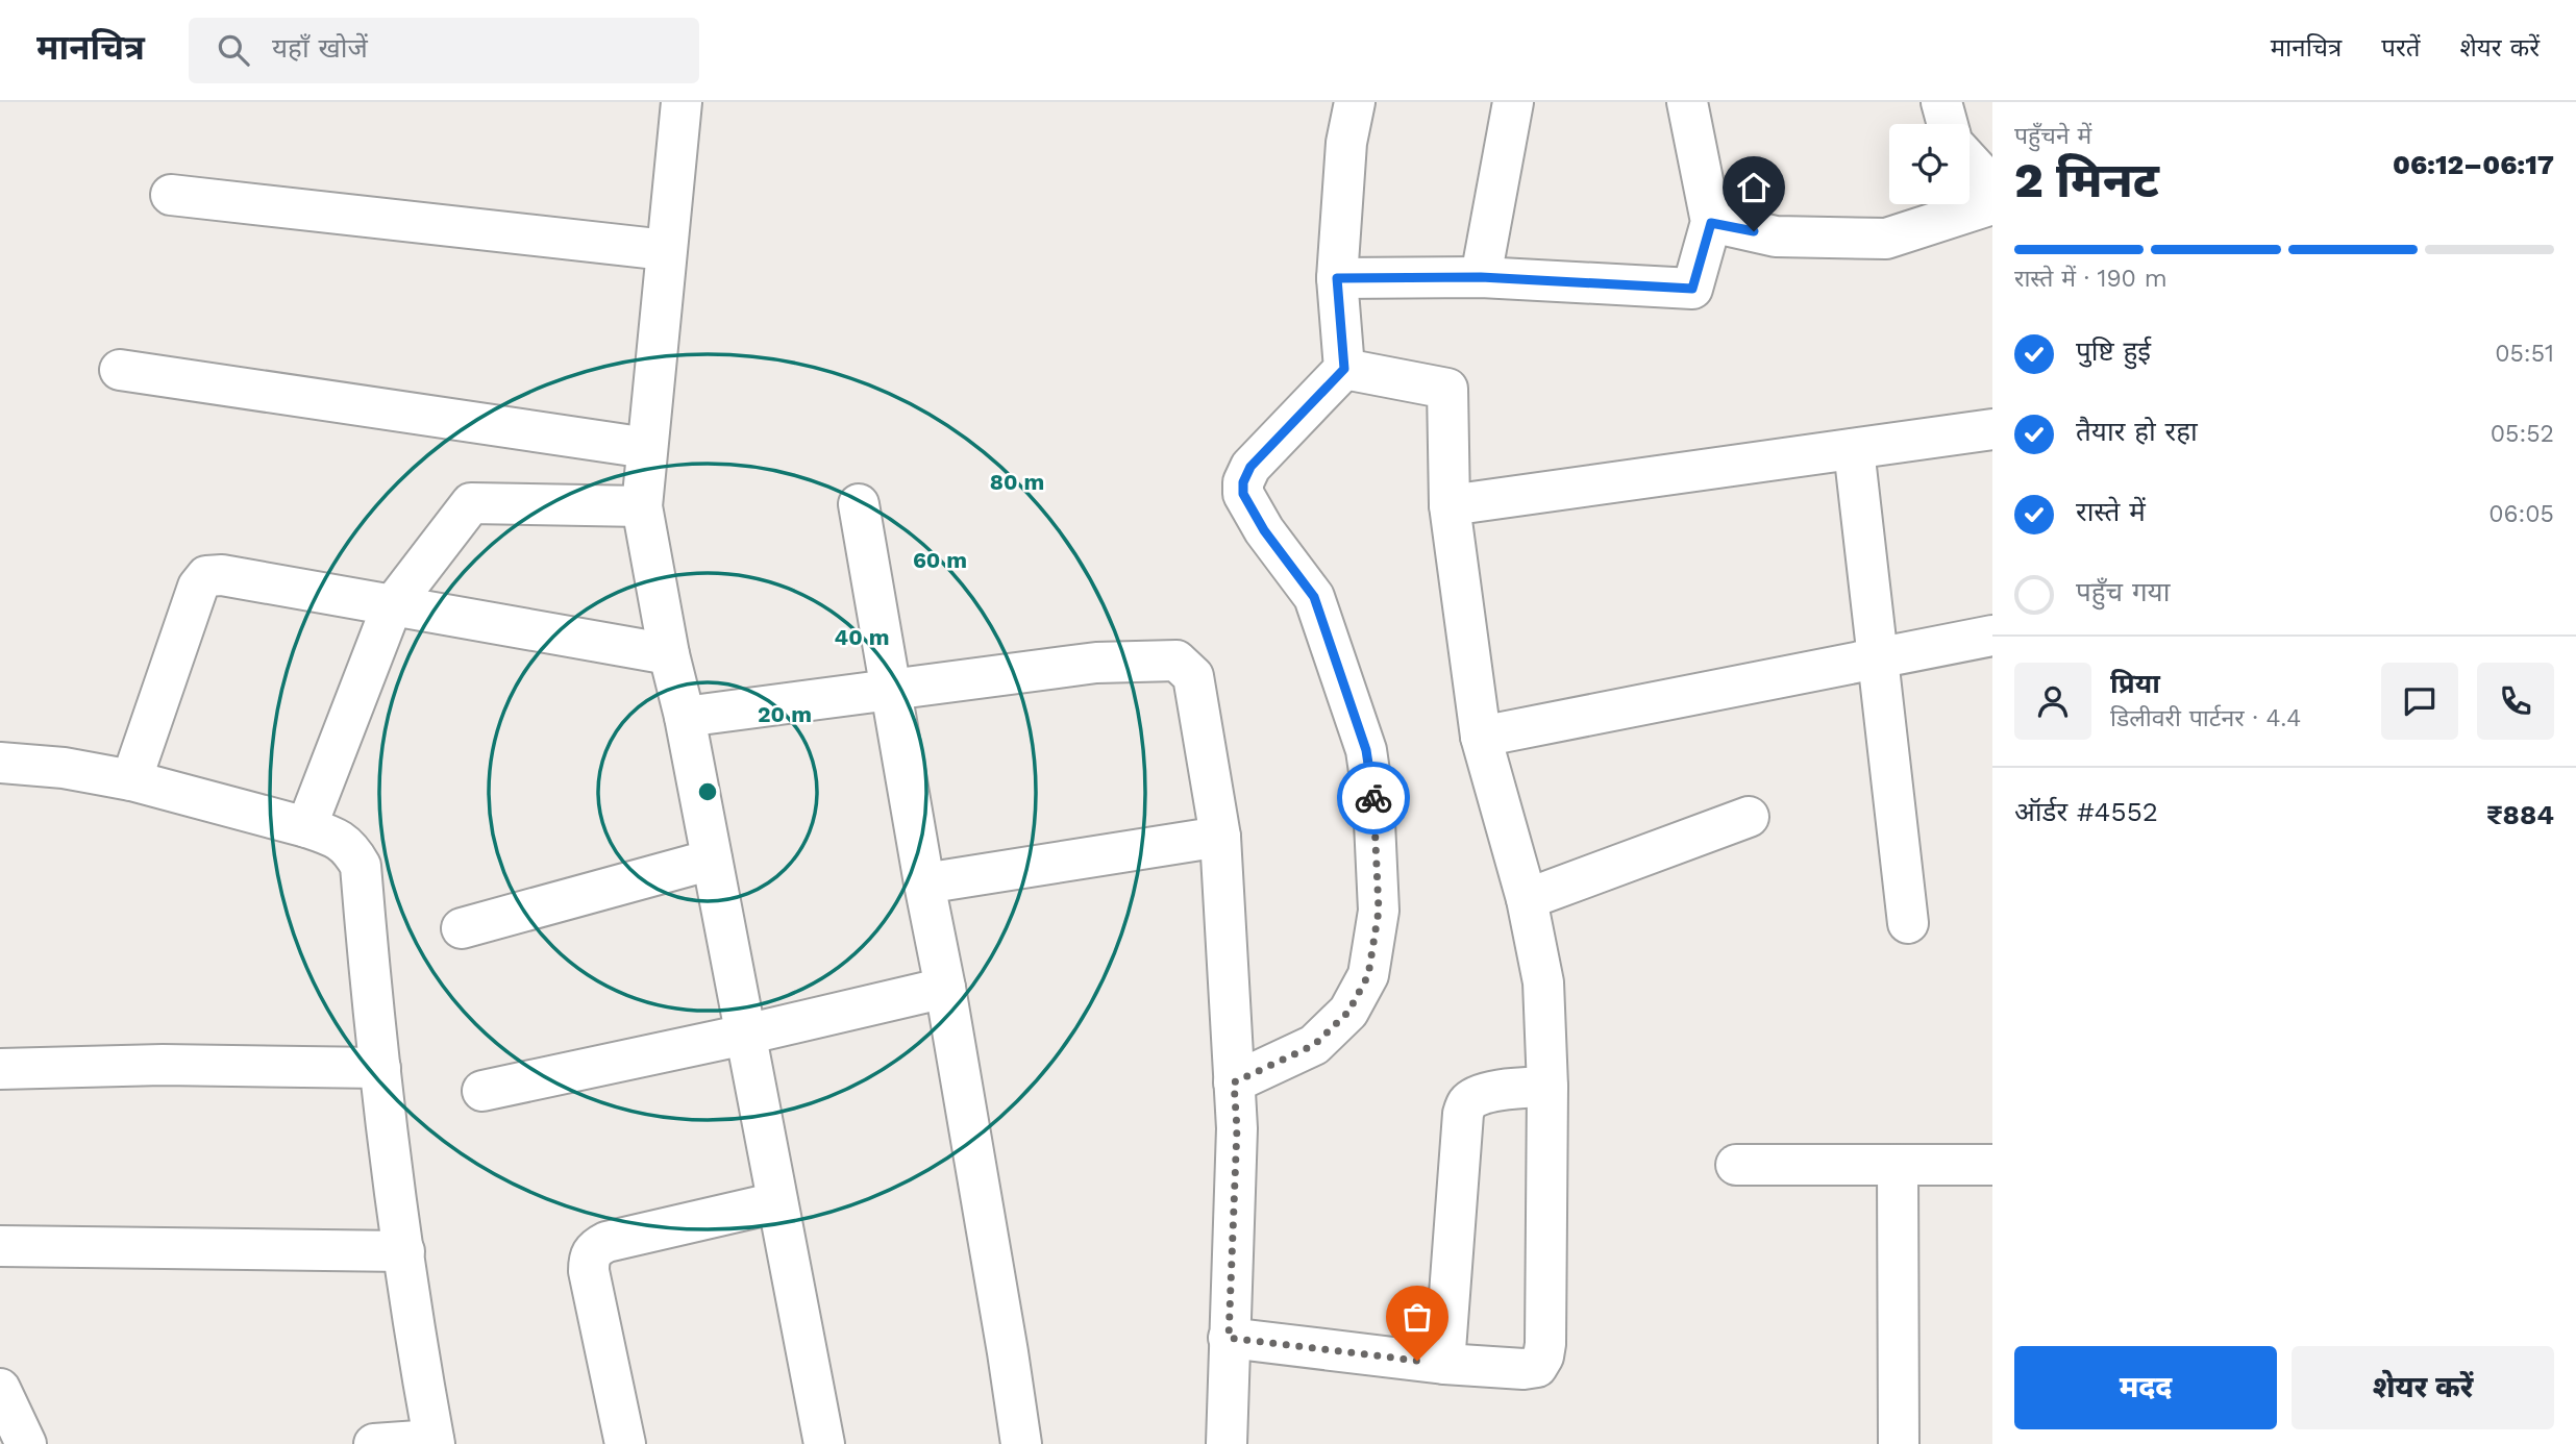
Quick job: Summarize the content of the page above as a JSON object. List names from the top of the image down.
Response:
{
  "page": {
    "header": "मानचित्र",
    "search": "यहाँ खोजें",
    "nav": ["मानचित्र", "परतें", "शेयर करें"],
    "heading": ["2 मिनट", "पहुँचने में", "06:12–06:17"],
    "panel": [
      "प्रिया",
      "डिलीवरी पार्टनर · 4.4",
      "ऑर्डर #4552",
      "₹884"
    ],
    "bar": "रास्ते में · 190 m",
    "list": [
      ["पुष्टि हुई", "05:51"],
      ["तैयार हो रहा", "05:52"],
      ["रास्ते में", "06:05"],
      "पहुँच गया"
    ],
    "buttons": ["मदद", "शेयर करें"]
  },
  "rings": [
    "80 m",
    "60 m",
    "40 m",
    "20 m"
  ]
}
